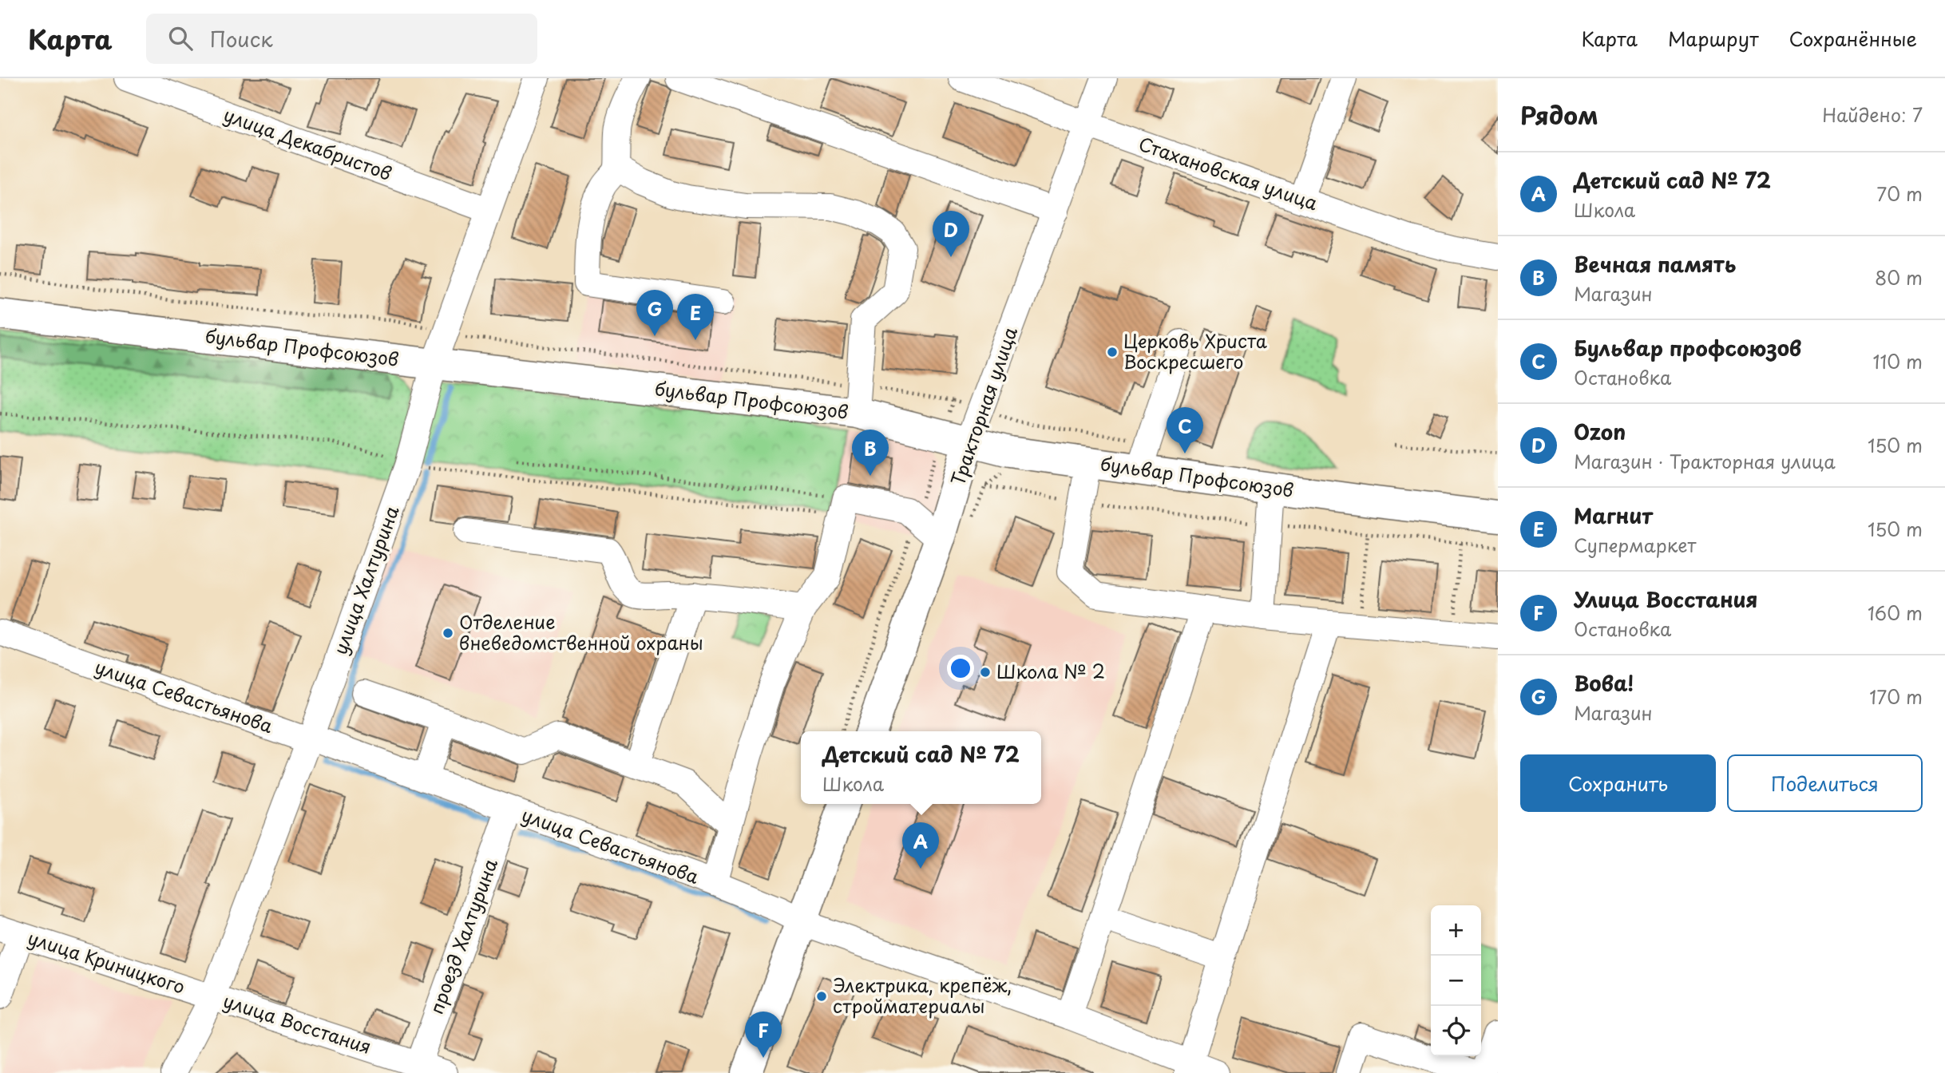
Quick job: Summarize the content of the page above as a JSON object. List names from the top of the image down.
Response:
{
  "streets": {
    "main road": ["бульвар Профсоюзов", "Тракторная улица"],
    "street": [
      "улица Декабристов",
      "Стахановская улица",
      "улица Халтурина",
      "улица Севастьянова",
      "проезд Халтурина",
      "улица Криницкого",
      "улица Восстания"
    ]
  },
  "crossings": [
    ["улица Декабристов", "улица Халтурина"],
    ["Стахановская улица", "Тракторная улица"],
    ["бульвар Профсоюзов", "Тракторная улица"],
    ["бульвар Профсоюзов", "улица Халтурина"],
    ["улица Халтурина", "улица Севастьянова"],
    ["улица Халтурина", "улица Криницкого"],
    ["улица Халтурина", "улица Восстания"],
    ["улица Севастьянова", "проезд Халтурина"],
    ["проезд Халтурина", "улица Восстания"],
    ["улица Криницкого", "улица Восстания"]
  ],
  "places": [
    "Церковь Христа Воскресшего",
    "Отделение вневедомственной охраны",
    "Школа № 2",
    "Электрика, крепёж, стройматериалы"
  ],
  "page": {
    "header": "Карта",
    "search": "Поиск",
    "nav": ["Карта", "Маршрут", "Сохранённые"],
    "heading": ["Рядом", "Найдено: 7"],
    "list": [
      {
        "mark": "A",
        "name": "Детский сад № 72",
        "note": "Школа",
        "value": "70 m"
      },
      {
        "mark": "B",
        "name": "Вечная память",
        "note": "Магазин",
        "value": "80 m"
      },
      {
        "mark": "C",
        "name": "Бульвар профсоюзов",
        "note": "Остановка",
        "value": "110 m"
      },
      {
        "mark": "D",
        "name": "Ozon",
        "note": "Магазин · Тракторная улица",
        "value": "150 m"
      },
      {
        "mark": "E",
        "name": "Магнит",
        "note": "Супермаркет",
        "value": "150 m"
      },
      {
        "mark": "F",
        "name": "Улица Восстания",
        "note": "Остановка",
        "value": "160 m"
      },
      {
        "mark": "G",
        "name": "Вова!",
        "note": "Магазин",
        "value": "170 m"
      }
    ],
    "pins": [
      "D",
      "G",
      "E",
      "C",
      "B",
      "A",
      "F"
    ],
    "popup": ["Детский сад № 72", "Школа"],
    "buttons": ["Сохранить", "Поделиться"],
    "map_buttons": ["+", "−"]
  }
}
